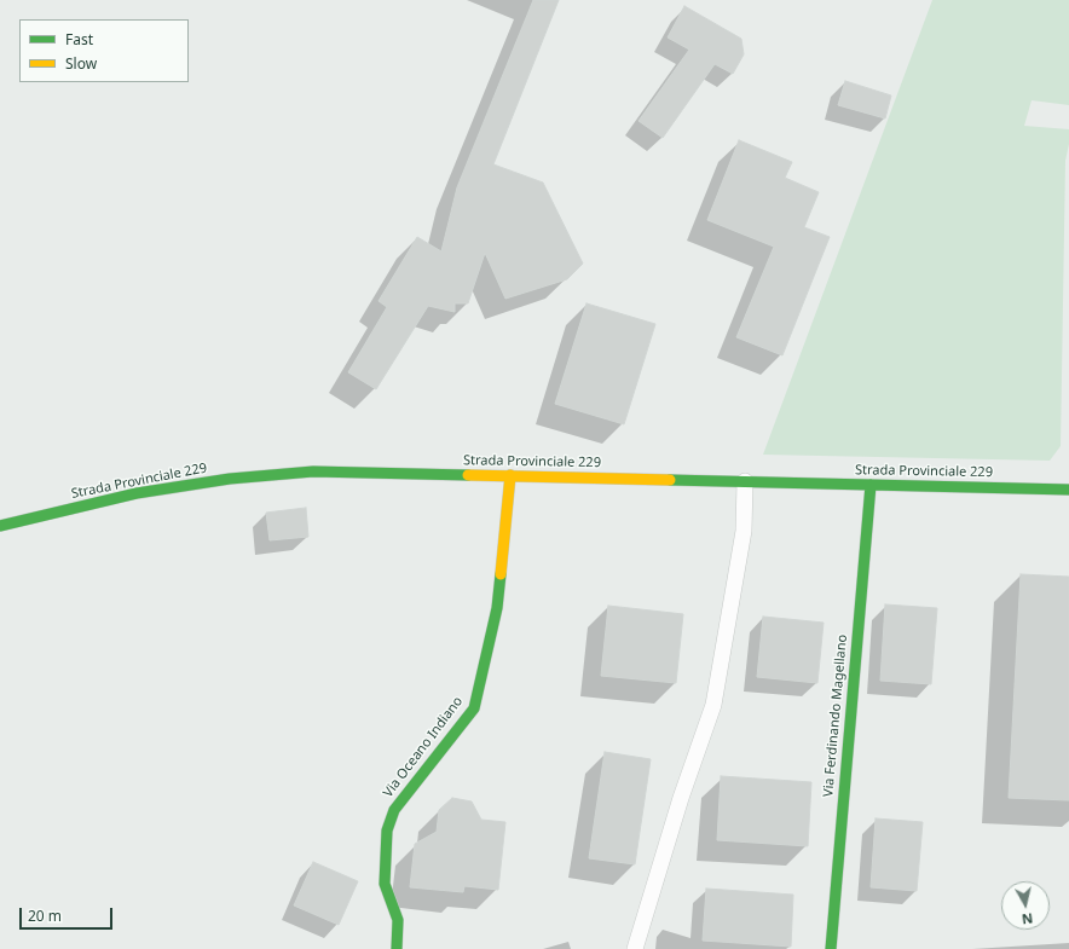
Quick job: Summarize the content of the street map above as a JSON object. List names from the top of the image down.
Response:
{
  "streets": {
    "street": ["Strada Provinciale 229", "Via Ferdinando Magellano", "Via Oceano Indiano"]
  },
  "crossings": [
    ["Strada Provinciale 229", "Via Ferdinando Magellano"],
    ["Strada Provinciale 229", "Via Oceano Indiano"]
  ],
  "legend": ["Fast", "Slow"],
  "scale_bar": "20 m",
  "north": "bottom"
}
